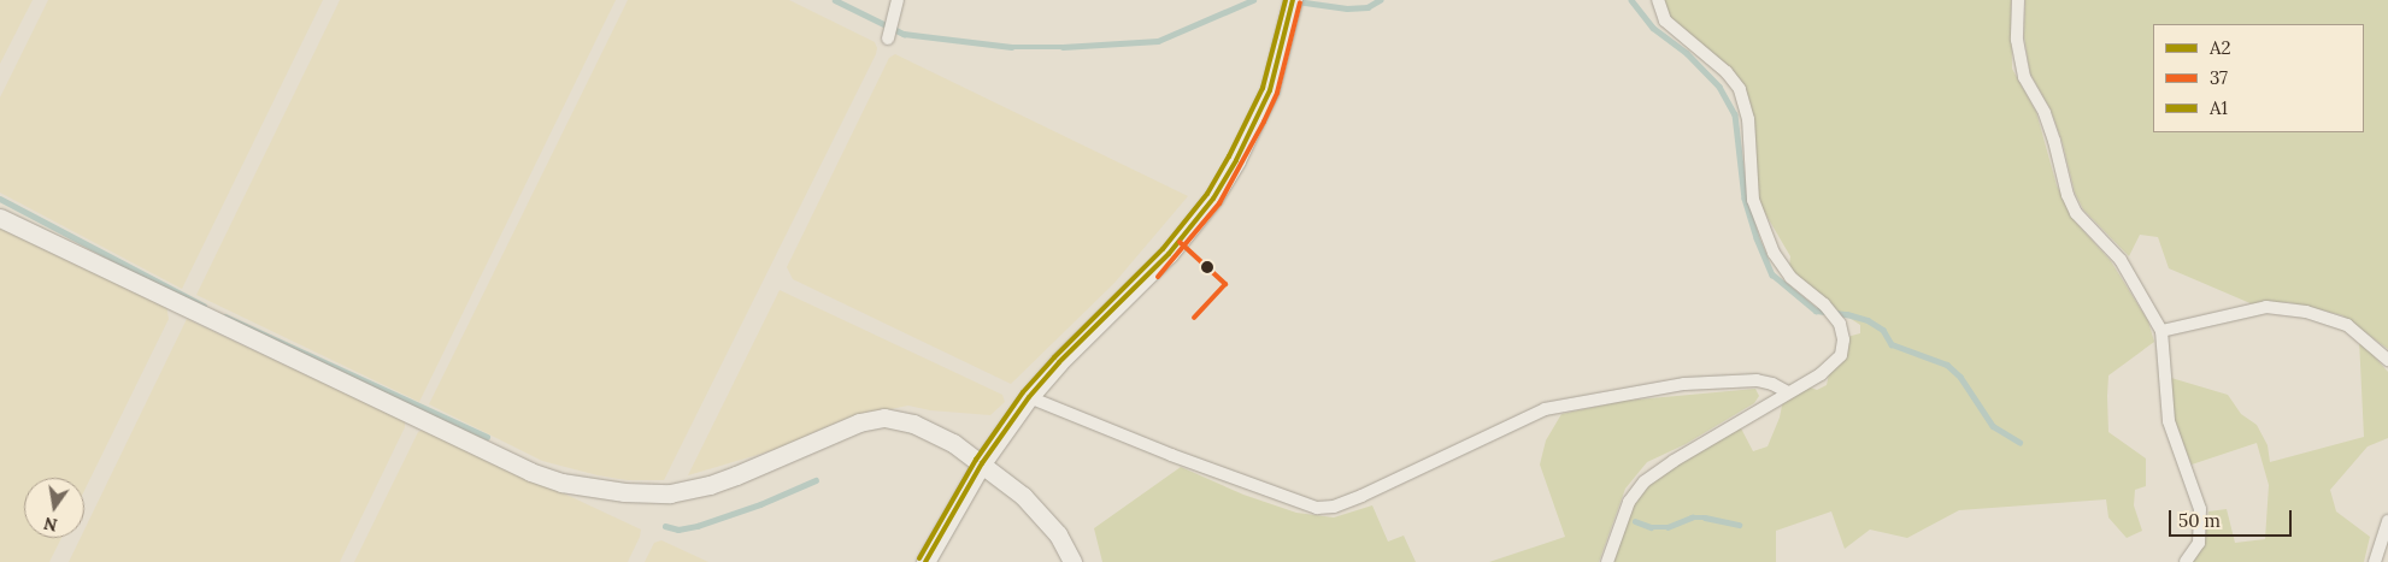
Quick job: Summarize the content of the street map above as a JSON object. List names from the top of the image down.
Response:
{
  "lines": ["transit line A2", "transit line A1", "transit line 37"],
  "legend": ["A2", "37", "A1"],
  "scale_bar": "50 m",
  "north": "bottom"
}
